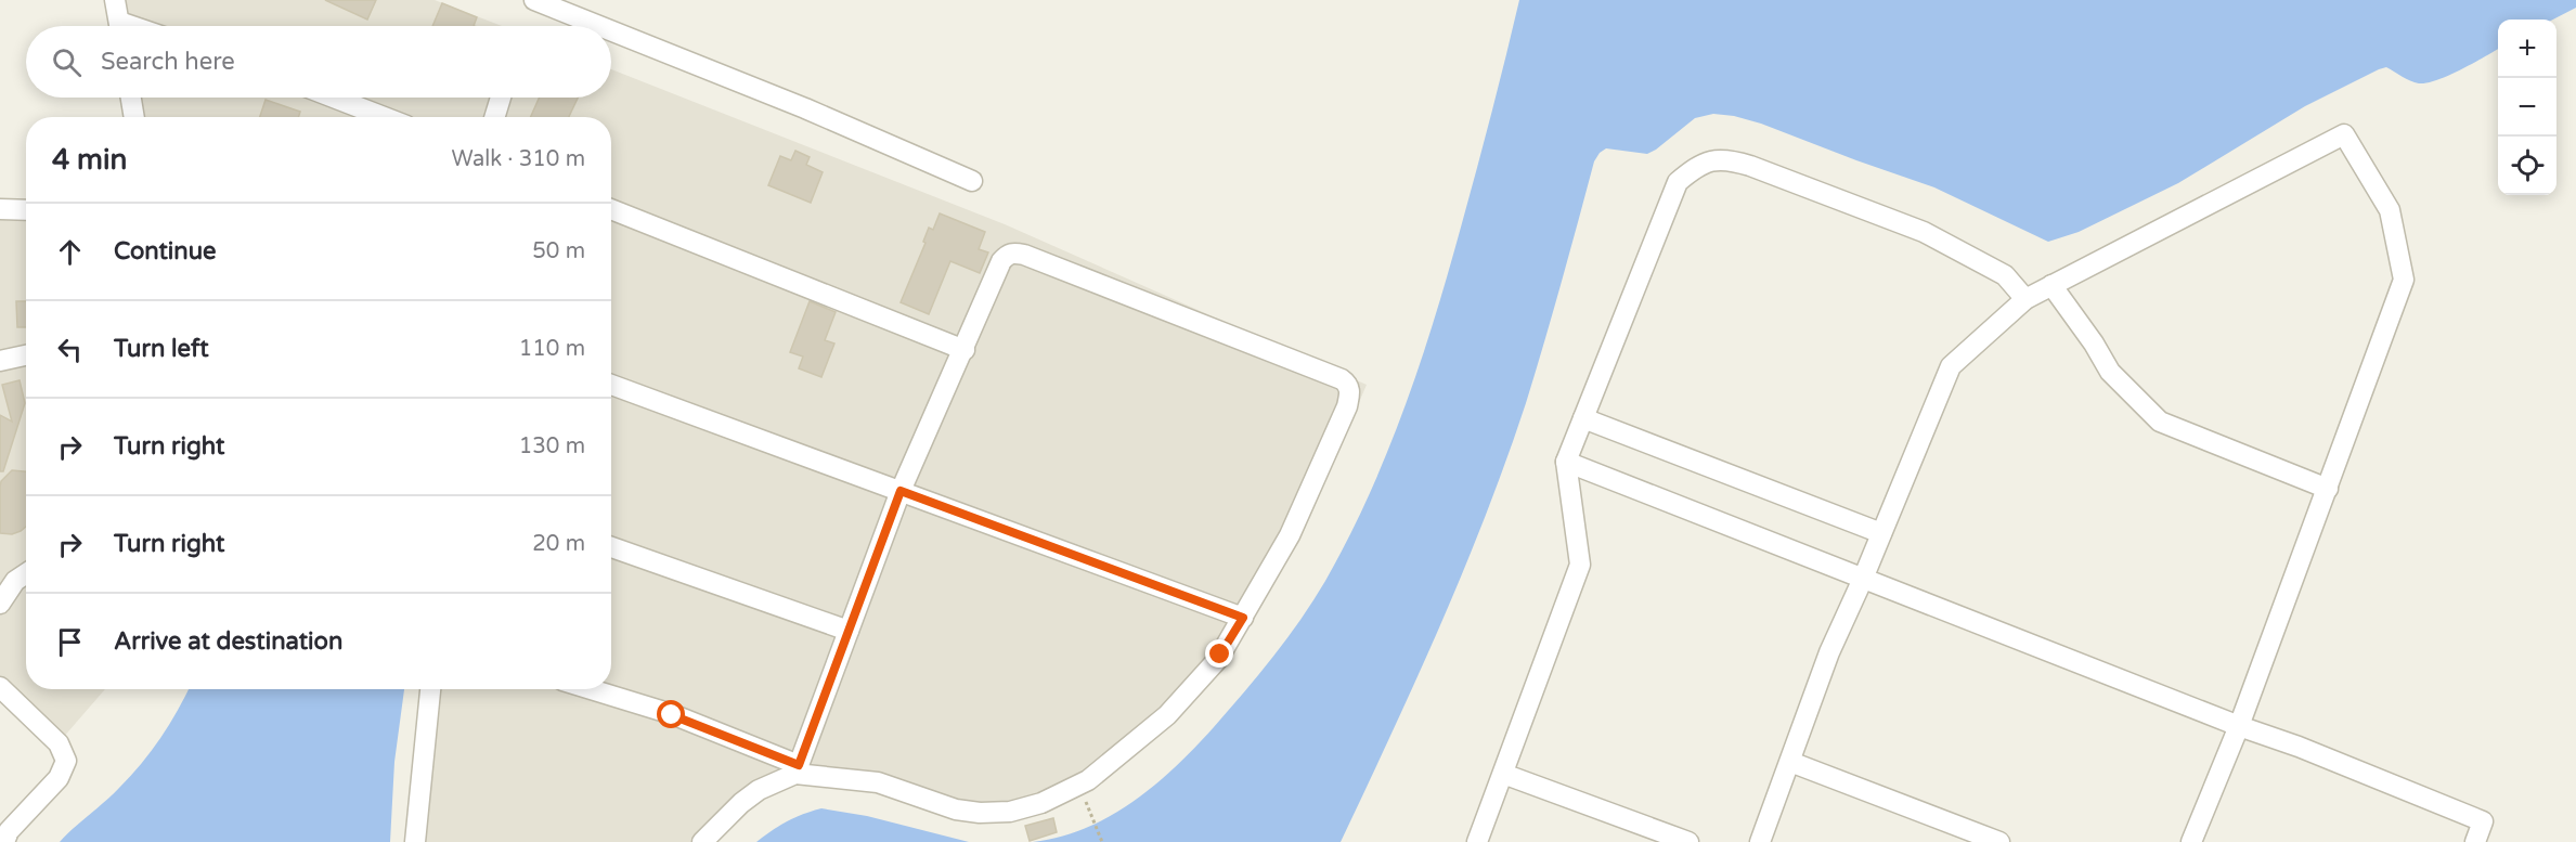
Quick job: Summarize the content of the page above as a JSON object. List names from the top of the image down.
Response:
{
  "page": {
    "map_buttons": ["+", "−"],
    "search": "Search here",
    "heading": ["4 min", "Walk · 310 m"],
    "list": [
      ["Continue", "50 m"],
      ["Turn left", "110 m"],
      ["Turn right", "130 m"],
      ["Turn right", "20 m"],
      "Arrive at destination"
    ]
  }
}
